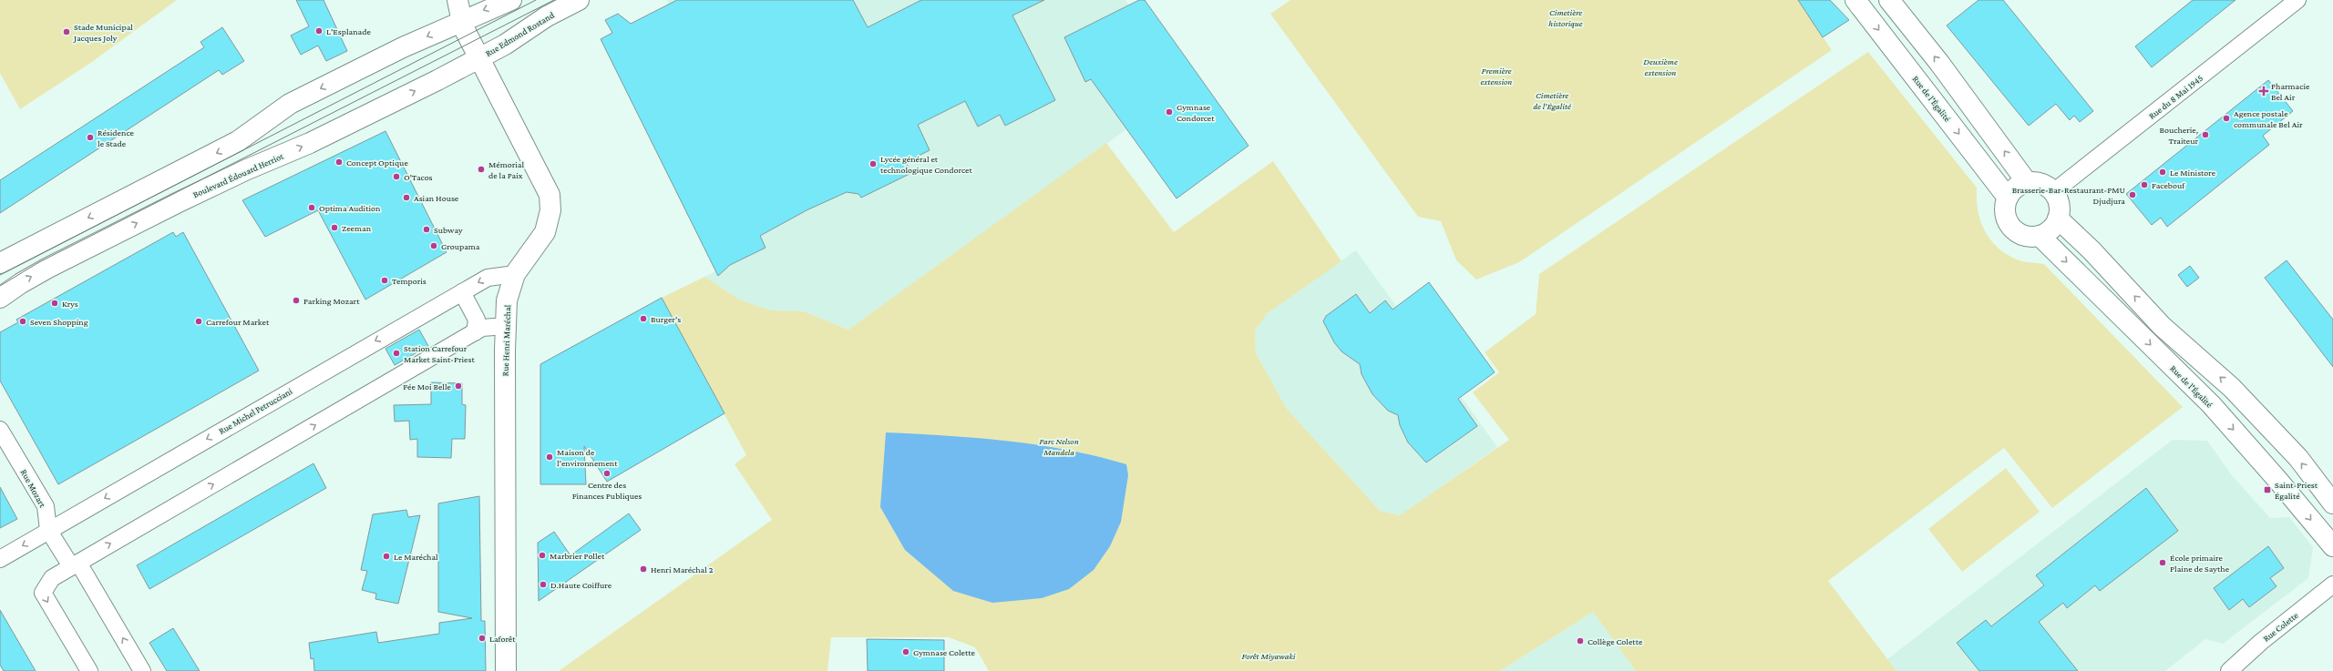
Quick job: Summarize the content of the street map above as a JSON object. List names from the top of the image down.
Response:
{
  "streets": {
    "street": [
      "Rue Edmond Rostand",
      "Rue du 8 Mai 1945",
      "Rue de l'Égalité",
      "Boulevard Édouard Herriot",
      "Rue Henri Maréchal",
      "Rue Michel Petrucciani",
      "Rue Mozart",
      "Rue Colette"
    ]
  },
  "crossings": [
    ["Rue Edmond Rostand", "Boulevard Édouard Herriot"],
    ["Rue Edmond Rostand", "Rue Henri Maréchal"],
    ["Rue du 8 Mai 1945", "Rue de l'Égalité"],
    ["Boulevard Édouard Herriot", "Rue Henri Maréchal"],
    ["Rue Henri Maréchal", "Rue Michel Petrucciani"],
    ["Rue Michel Petrucciani", "Rue Mozart"]
  ],
  "one_way": ["Rue Mozart"],
  "parks": [
    "Cimetière historique",
    "Deuxième extension",
    "Première extension",
    "Cimetière de l'Égalité",
    "Parc Nelson Mandela",
    "Forêt Miyawaki"
  ],
  "places": {
    "other": [
      "L'Esplanade",
      "Stade Municipal Jacques Joly",
      "Gymnase Condorcet",
      "Agence postale communale Bel Air",
      "Boucherie, Traiteur",
      "Résidence le Stade",
      "Concept Optique",
      "Lycée général et technologique Condorcet",
      "Mémorial de la Paix",
      "Le Ministore",
      "O'Tacos",
      "Facebouf",
      "Brasserie-Bar-Restaurant-PMU Djudjura",
      "Asian House",
      "Optima Audition",
      "Zeeman",
      "Subway",
      "Groupama",
      "Temporis",
      "Parking Mozart",
      "Krys",
      "Burger's",
      "Seven Shopping",
      "Carrefour Market",
      "Station Carrefour Market Saint-Priest",
      "Fée Moi Belle",
      "Maison de l'environnement",
      "Centre des Finances Publiques",
      "Marbrier Pollet",
      "Le Maréchal",
      "École primaire Plaine de Saythe",
      "Henri Maréchal 2",
      "D.Haute Coiffure",
      "Laforêt",
      "Collège Colette",
      "Gymnase Colette"
    ],
    "health": ["Pharmacie Bel Air"],
    "transit": ["Saint-Priest Égalité"]
  }
}
